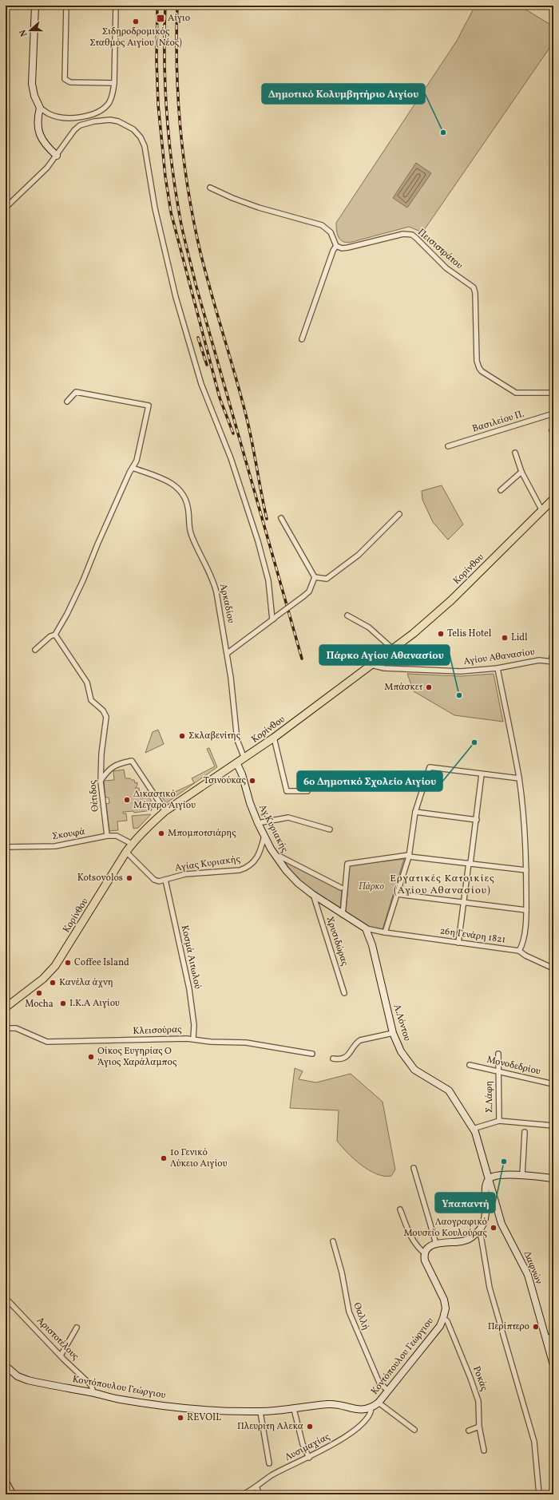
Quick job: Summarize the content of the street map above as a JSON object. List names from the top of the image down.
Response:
{
  "streets": {
    "main road": [
      "Κορίνθου",
      "Αγ.Κυριακής",
      "Α.Λόντου",
      "Δαφνών",
      "Κοντόπουλου Γεώργιου"
    ],
    "street": [
      "Πεισιστράτου",
      "Βασιλείου Π.",
      "Αρκαδίου",
      "Αγίου Αθανασίου",
      "Θέτιδος",
      "Σκουφά",
      "Αγίας Κυριακής",
      "26η Γενάρη 1821",
      "Χρυσιδώρας",
      "Κοσμά Αιτωλού",
      "Κλεισούρας",
      "Μονοδεδρίου",
      "Σ.Λάφη",
      "Θαλλή",
      "Αριστοτέλους",
      "Ροκάς",
      "Λυσιμαχίας"
    ]
  },
  "crossings": [
    ["Κορίνθου", "Αρκαδίου"],
    ["Κορίνθου", "Αγίου Αθανασίου"],
    ["Κορίνθου", "Αγ.Κυριακής"],
    ["Κορίνθου", "Σκουφά"],
    ["Κορίνθου", "Αγίας Κυριακής"],
    ["Θέτιδος", "Σκουφά"],
    ["Αγ.Κυριακής", "Αγίας Κυριακής"],
    ["Αγ.Κυριακής", "26η Γενάρη 1821"],
    ["Αγ.Κυριακής", "Χρυσιδώρας"],
    ["Αγ.Κυριακής", "Α.Λόντου"],
    ["Αγίας Κυριακής", "Κοσμά Αιτωλού"],
    ["26η Γενάρη 1821", "Α.Λόντου"],
    ["Κοσμά Αιτωλού", "Κλεισούρας"],
    ["Α.Λόντου", "Δαφνών"],
    ["Μονοδεδρίου", "Σ.Λάφη"],
    ["Θαλλή", "Κοντόπουλου Γεώργιου"],
    ["Αριστοτέλους", "Κοντόπουλου Γεώργιου"],
    ["Κοντόπουλου Γεώργιου", "Ροκάς"],
    ["Κοντόπουλου Γεώργιου", "Λυσιμαχίας"]
  ],
  "districts": ["Εργατικές Κατοικίες (Αγίου Αθανασίου)"],
  "parks": ["Πάρκο"],
  "places": {
    "transit": ["Αίγιο"],
    "other": [
      "Σιδηροδρομικός Σταθμός Αιγίου (Νέος)",
      "Δημοτικό Κολυμβητήριο Αιγίου",
      "Telis Hotel",
      "Lidl",
      "Μπάσκετ",
      "Πάρκο Αγίου Αθανασίου",
      "Σκλαβενίτης",
      "6ο Δημοτικό Σχολείο Αιγίου",
      "Τσινούκας",
      "Δικαστικό Μέγαρο Αιγίου",
      "Μπομποτσιάρης",
      "Kotsovolos",
      "Coffee Island",
      "Κανέλα άχνη",
      "Mocha",
      "Ι.Κ.Α Αιγίου",
      "Οίκος Ευγηρίας Ο Άγιος Χαράλαμπος",
      "1o Γενικό Λύκειο Αιγίου",
      "Υπαπαντή",
      "Λαογραφικό Μουσείο Κουλούρας",
      "Περίπτερο",
      "REVOIL",
      "Πλευριτη Αλεκα"
    ]
  },
  "north": "left"
}
